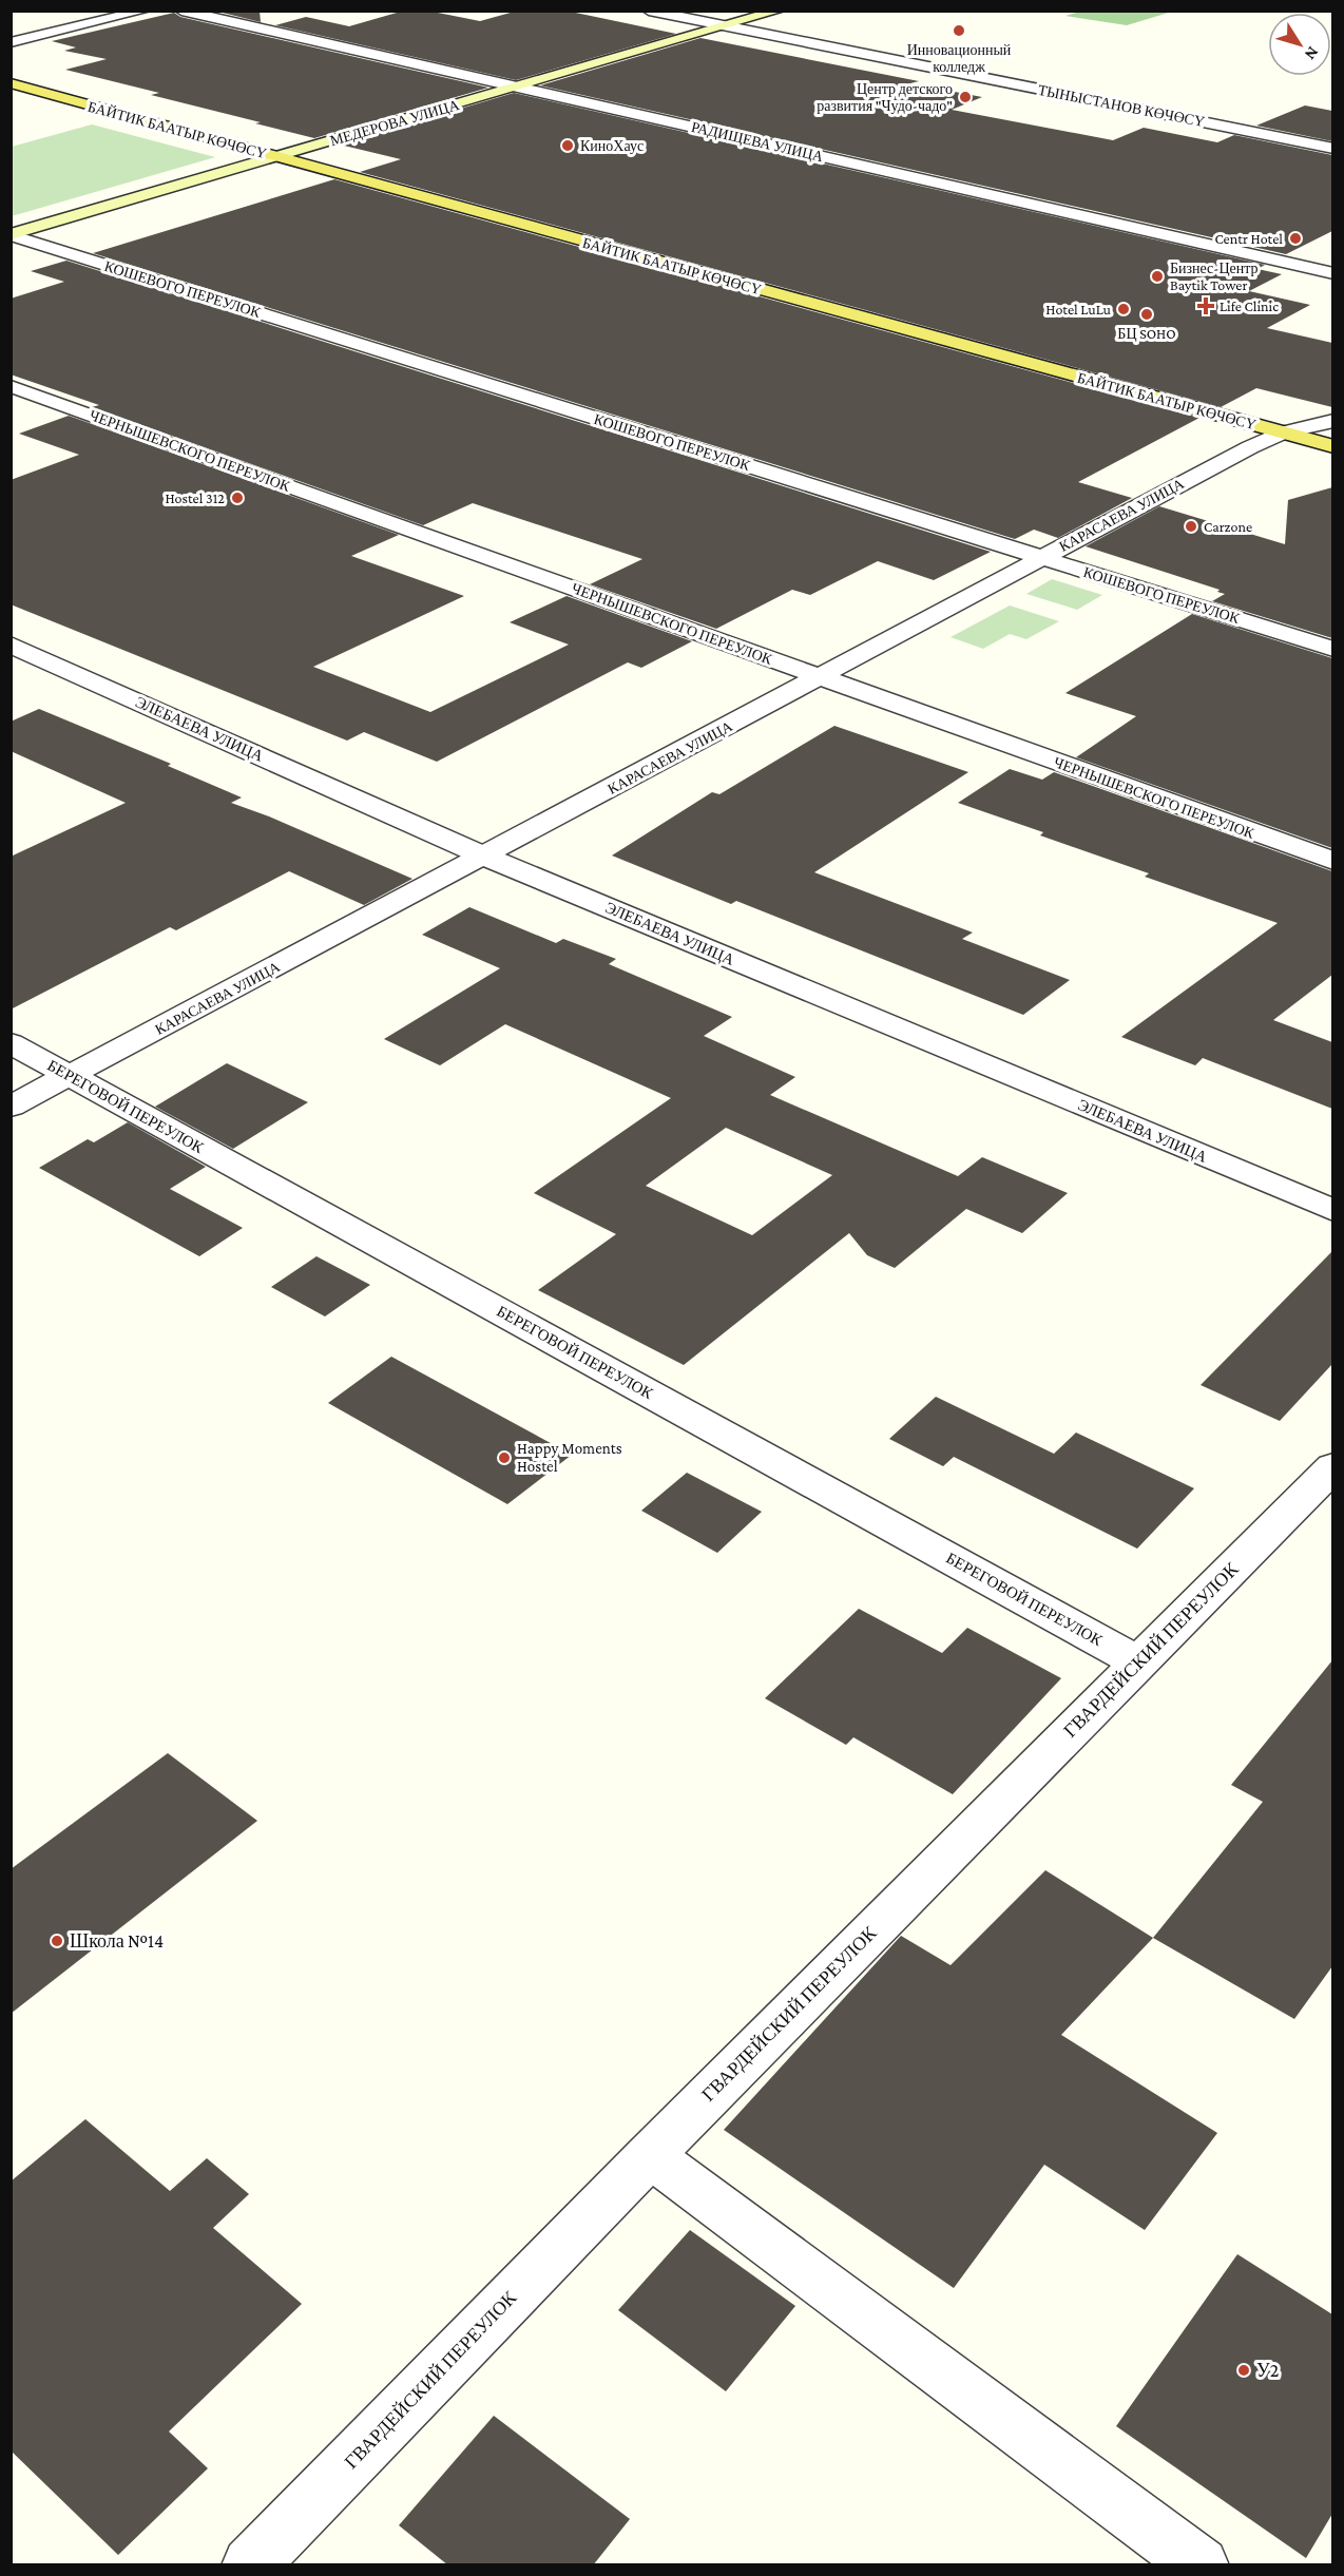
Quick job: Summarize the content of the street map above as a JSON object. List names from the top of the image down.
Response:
{
  "streets": {
    "main road": ["МЕДЕРОВА УЛИЦА", "БАЙТИК БААТЫР КӨЧӨСҮ"],
    "street": [
      "ТЫНЫСТАНОВ КӨЧӨСҮ",
      "РАДИЩЕВА УЛИЦА",
      "КОШЕВОГО ПЕРЕУЛОК",
      "ЧЕРНЫШЕВСКОГО ПЕРЕУЛОК",
      "КАРАСАЕВА УЛИЦА",
      "ЭЛЕБАЕВА УЛИЦА",
      "БЕРЕГОВОЙ ПЕРЕУЛОК",
      "ГВАРДЕЙСКИЙ ПЕРЕУЛОК"
    ]
  },
  "crossings": [
    ["ТЫНЫСТАНОВ КӨЧӨСҮ", "МЕДЕРОВА УЛИЦА"],
    ["МЕДЕРОВА УЛИЦА", "БАЙТИК БААТЫР КӨЧӨСҮ"],
    ["МЕДЕРОВА УЛИЦА", "РАДИЩЕВА УЛИЦА"],
    ["МЕДЕРОВА УЛИЦА", "КОШЕВОГО ПЕРЕУЛОК"],
    ["БАЙТИК БААТЫР КӨЧӨСҮ", "КАРАСАЕВА УЛИЦА"],
    ["КОШЕВОГО ПЕРЕУЛОК", "КАРАСАЕВА УЛИЦА"],
    ["ЧЕРНЫШЕВСКОГО ПЕРЕУЛОК", "КАРАСАЕВА УЛИЦА"],
    ["КАРАСАЕВА УЛИЦА", "ЭЛЕБАЕВА УЛИЦА"],
    ["КАРАСАЕВА УЛИЦА", "БЕРЕГОВОЙ ПЕРЕУЛОК"],
    ["БЕРЕГОВОЙ ПЕРЕУЛОК", "ГВАРДЕЙСКИЙ ПЕРЕУЛОК"]
  ],
  "places": {
    "other": [
      "Инновационный колледж",
      "Центр детского развития \"Чудо-чадо\"",
      "КиноХаус",
      "Centr Hotel",
      "Бизнес-Центр Baytik Tower",
      "Hotel LuLu",
      "БЦ SOHO",
      "Hostel 312",
      "Carzone",
      "Happy Moments Hostel",
      "Школа №14",
      "У2"
    ],
    "health": ["Life Clinic"]
  },
  "north": "bottom right"
}
